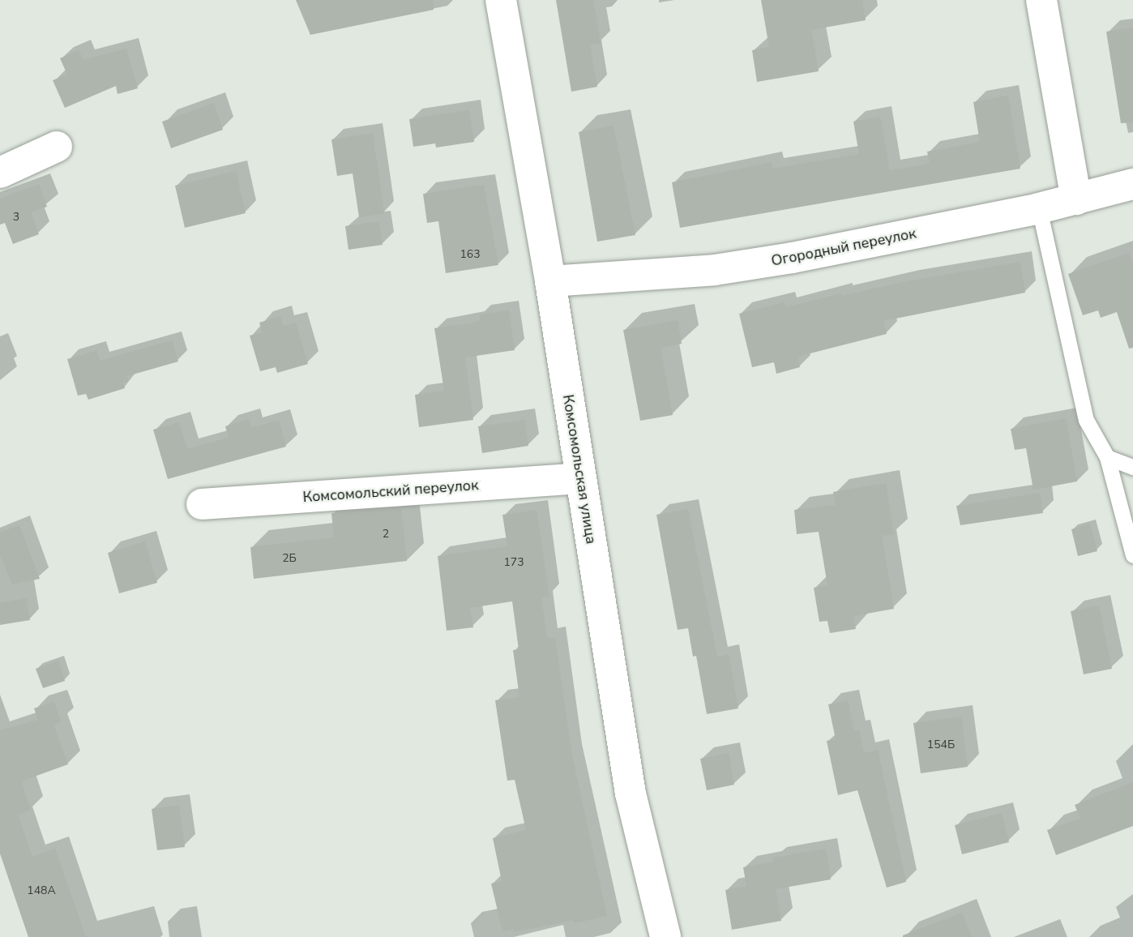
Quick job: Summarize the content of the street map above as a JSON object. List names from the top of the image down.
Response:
{
  "streets": {
    "street": ["Огородный переулок", "Комсомольская улица", "Комсомольский переулок"]
  },
  "crossings": [
    ["Огородный переулок", "Комсомольская улица"],
    ["Комсомольская улица", "Комсомольский переулок"]
  ],
  "house_numbers": [
    "3",
    "163",
    "2",
    "2Б",
    "173",
    "154Б",
    "148А"
  ]
}
